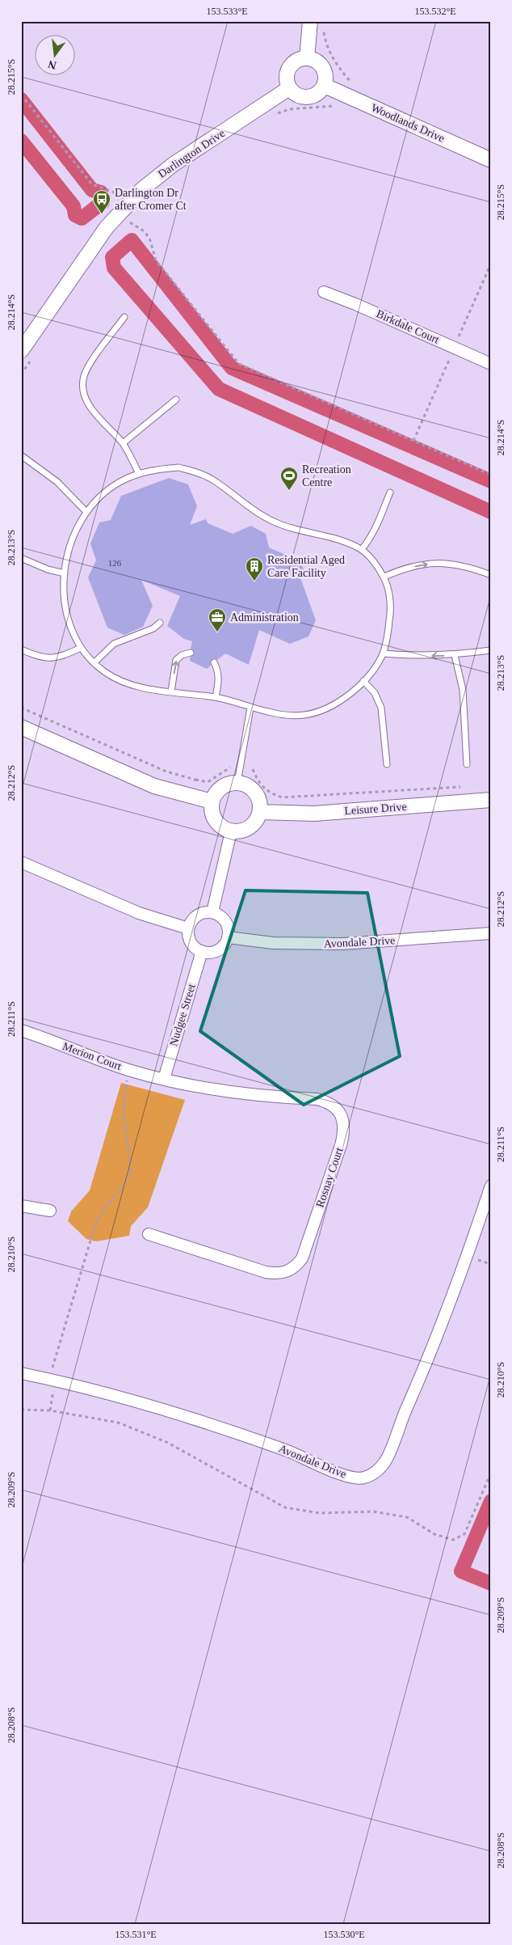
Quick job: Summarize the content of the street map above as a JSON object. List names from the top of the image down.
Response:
{
  "streets": {
    "street": [
      "Woodlands Drive",
      "Darlington Drive",
      "Birkdale Court",
      "Leisure Drive",
      "Avondale Drive",
      "Nudgee Street",
      "Merion Court",
      "Rosnay Court"
    ]
  },
  "crossings": [
    ["Woodlands Drive", "Darlington Drive"],
    ["Avondale Drive", "Nudgee Street"],
    ["Nudgee Street", "Merion Court"],
    ["Nudgee Street", "Rosnay Court"],
    ["Merion Court", "Rosnay Court"]
  ],
  "places": {
    "bus stop": ["Darlington Dr after Cromer Ct"],
    "sports": ["Recreation Centre"],
    "building": ["Residential Aged Care Facility"],
    "office": ["Administration"]
  },
  "house_numbers": ["126"],
  "north": "bottom",
  "coordinates": [
    "153.533°E",
    "153.532°E",
    "28.215°S",
    "28.214°S",
    "28.213°S",
    "28.212°S",
    "28.211°S",
    "28.210°S",
    "28.209°S",
    "28.208°S",
    "153.531°E",
    "153.530°E"
  ]
}
